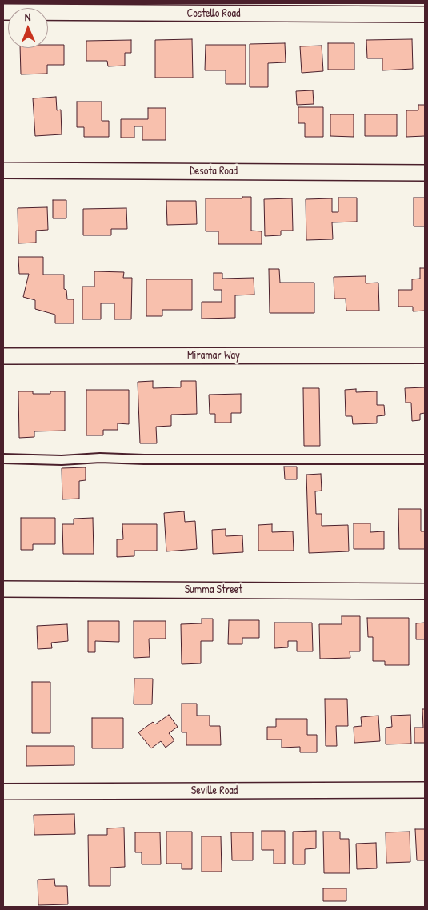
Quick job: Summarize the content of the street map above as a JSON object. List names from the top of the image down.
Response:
{
  "streets": {
    "street": [
      "Costello Road",
      "Desota Road",
      "Miramar Way",
      "Summa Street",
      "Seville Road"
    ]
  },
  "north": "top"
}
